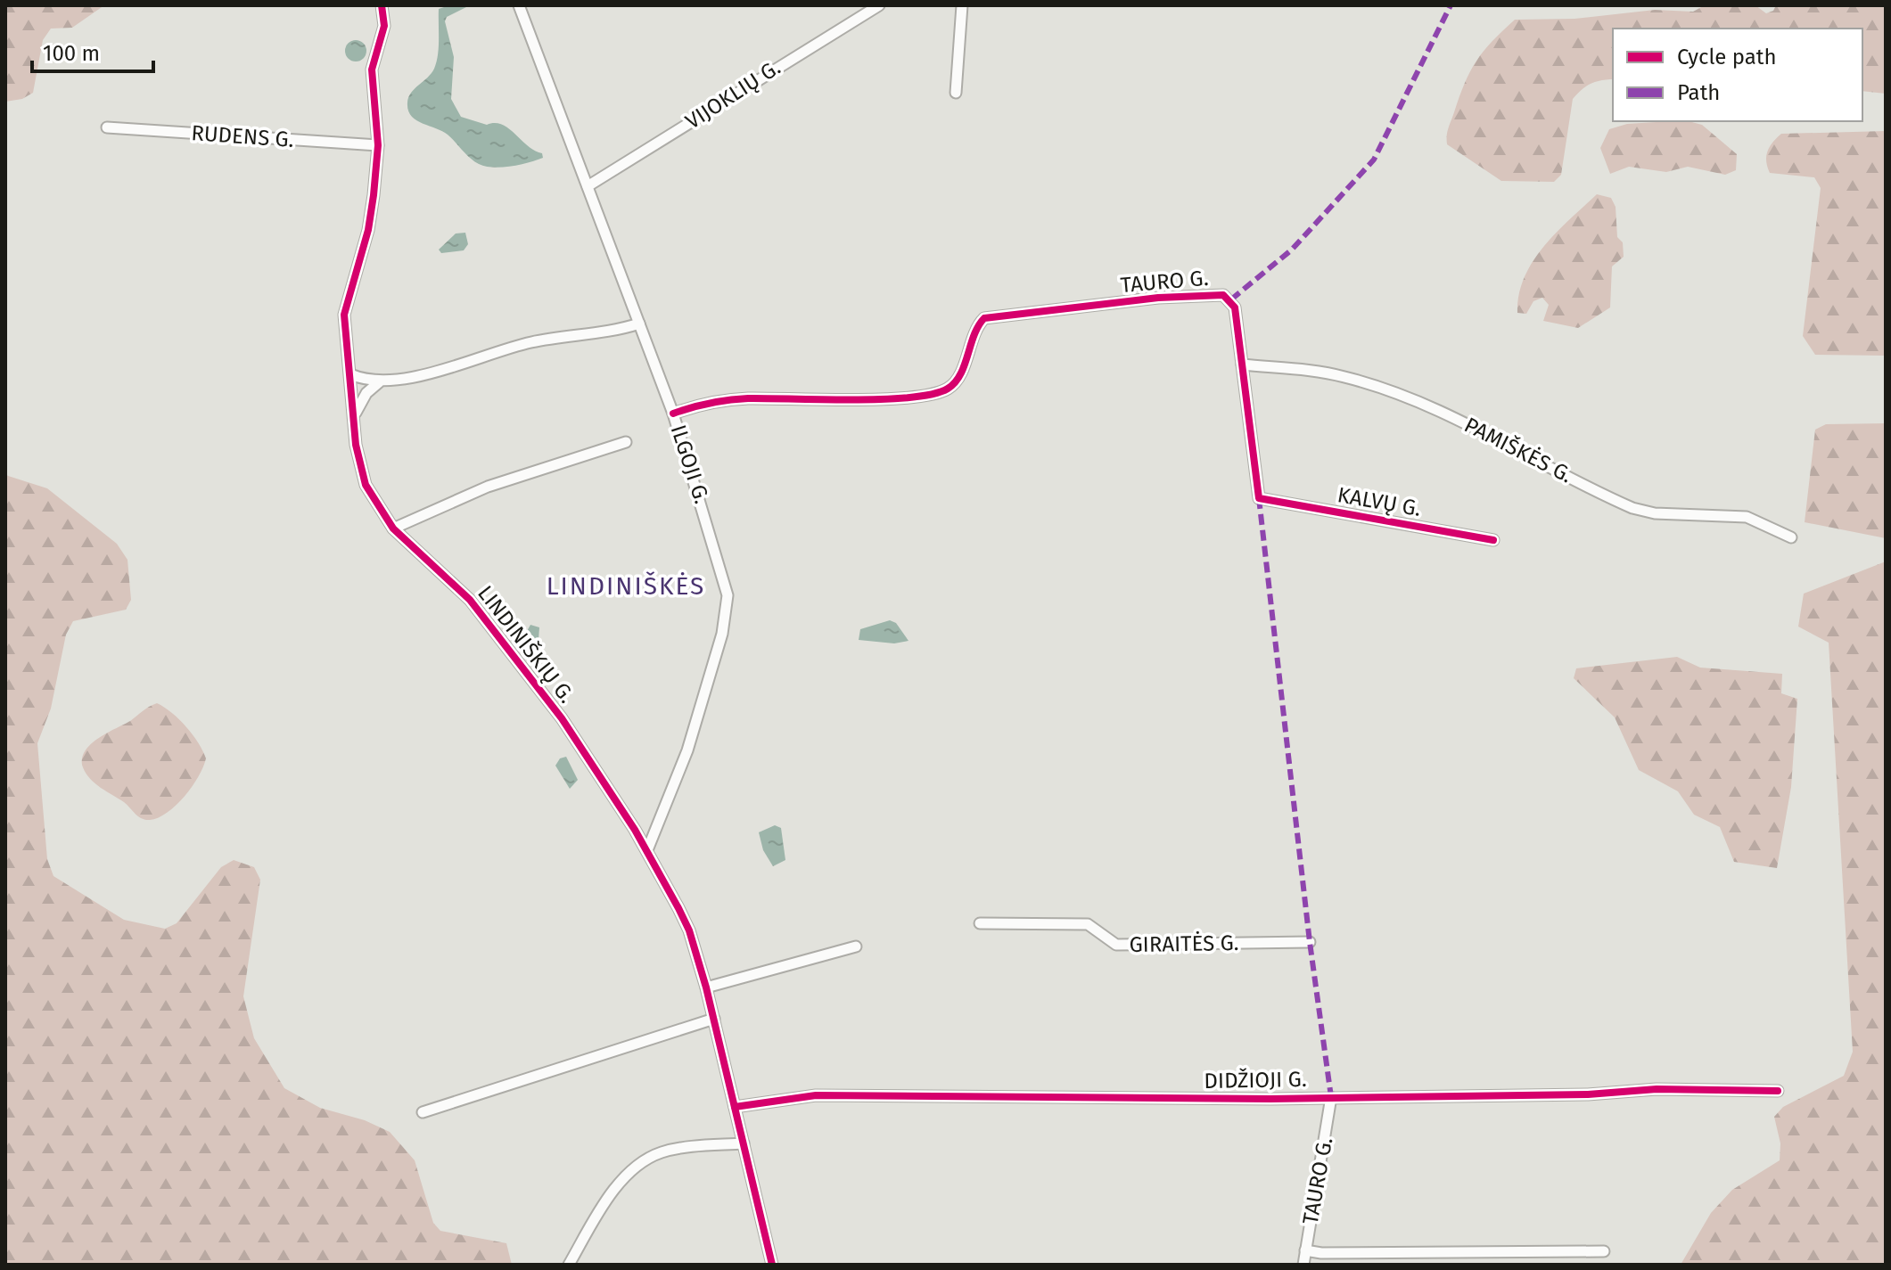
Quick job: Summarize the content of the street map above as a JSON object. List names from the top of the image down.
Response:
{
  "streets": {
    "street": [
      "VIJOKLIŲ G.",
      "RUDENS G.",
      "TAURO G.",
      "PAMIŠKĖS G.",
      "ILGOJI G.",
      "KALVŲ G.",
      "LINDINIŠKIŲ G.",
      "GIRAITĖS G.",
      "DIDŽIOJI G."
    ]
  },
  "crossings": [
    ["VIJOKLIŲ G.", "ILGOJI G."],
    ["RUDENS G.", "LINDINIŠKIŲ G."],
    ["TAURO G.", "PAMIŠKĖS G."],
    ["TAURO G.", "ILGOJI G."],
    ["TAURO G.", "KALVŲ G."],
    ["TAURO G.", "DIDŽIOJI G."],
    ["ILGOJI G.", "LINDINIŠKIŲ G."],
    ["LINDINIŠKIŲ G.", "DIDŽIOJI G."]
  ],
  "districts": ["LINDINIŠKĖS"],
  "legend": ["Cycle path", "Path"],
  "scale_bar": "100 m"
}
